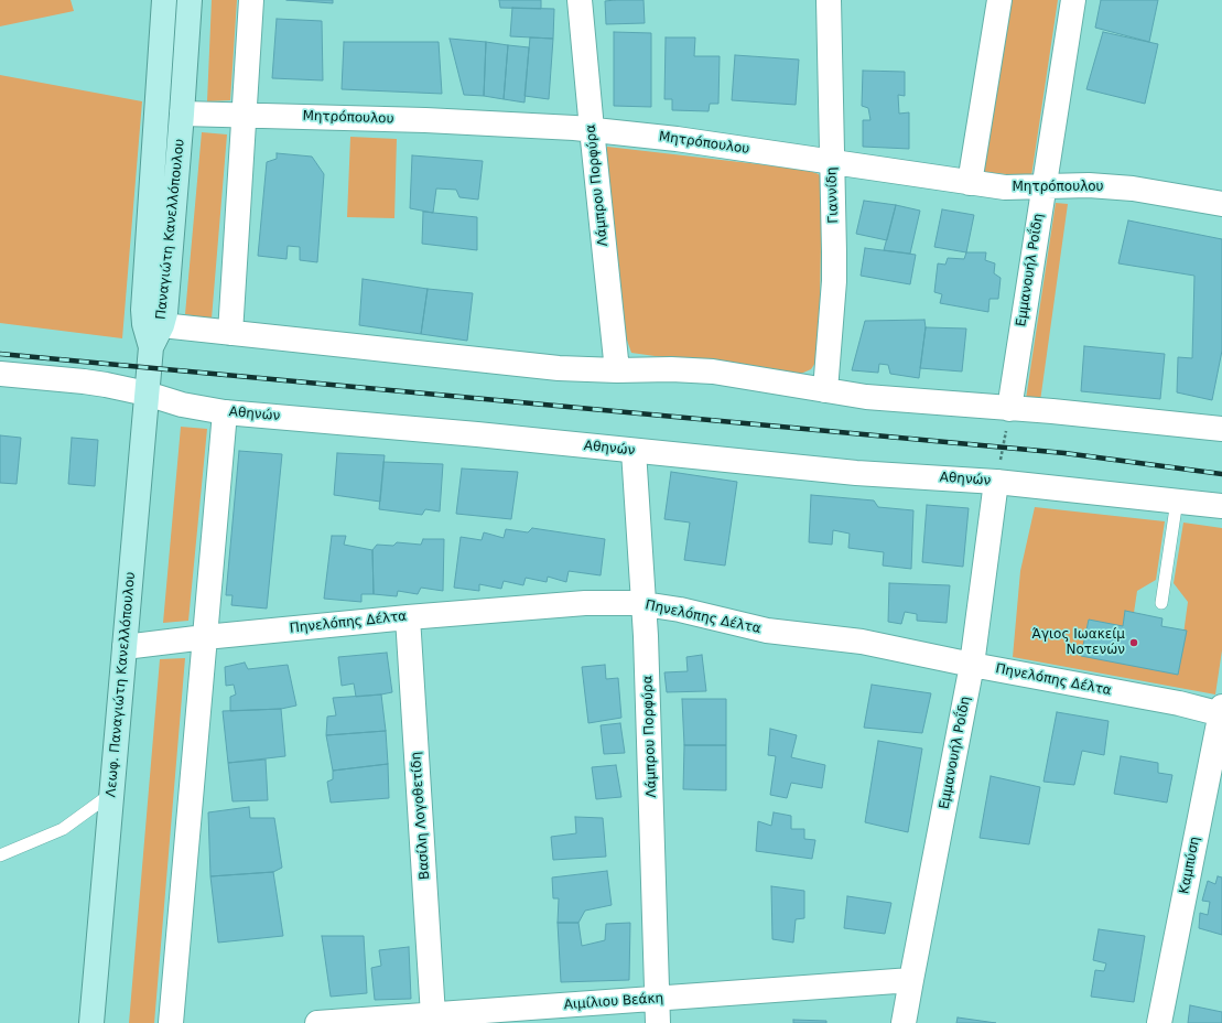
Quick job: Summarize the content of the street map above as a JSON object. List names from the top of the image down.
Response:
{
  "streets": {
    "main road": ["Παναγιώτη Κανελλόπουλου", "Λεωφ. Παναγιώτη Κανελλόπουλου"],
    "street": [
      "Μητρόπουλου",
      "Λάμπρου Πορφύρα",
      "Γιαννίδη",
      "Εμμανουήλ Ροΐδη",
      "Αθηνών",
      "Πηνελόπης Δέλτα",
      "Βασίλη Λογοθετίδη",
      "Καμπύση",
      "Αιμίλιου Βεάκη"
    ]
  },
  "crossings": [
    ["Μητρόπουλου", "Λάμπρου Πορφύρα"],
    ["Μητρόπουλου", "Γιαννίδη"],
    ["Μητρόπουλου", "Παναγιώτη Κανελλόπουλου"],
    ["Μητρόπουλου", "Εμμανουήλ Ροΐδη"],
    ["Λάμπρου Πορφύρα", "Αθηνών"],
    ["Λάμπρου Πορφύρα", "Πηνελόπης Δέλτα"],
    ["Λάμπρου Πορφύρα", "Αιμίλιου Βεάκη"],
    ["Παναγιώτη Κανελλόπουλου", "Λεωφ. Παναγιώτη Κανελλόπουλου"],
    ["Εμμανουήλ Ροΐδη", "Αθηνών"],
    ["Εμμανουήλ Ροΐδη", "Πηνελόπης Δέλτα"],
    ["Εμμανουήλ Ροΐδη", "Αιμίλιου Βεάκη"],
    ["Αθηνών", "Λεωφ. Παναγιώτη Κανελλόπουλου"],
    ["Πηνελόπης Δέλτα", "Λεωφ. Παναγιώτη Κανελλόπουλου"],
    ["Πηνελόπης Δέλτα", "Βασίλη Λογοθετίδη"],
    ["Πηνελόπης Δέλτα", "Καμπύση"],
    ["Βασίλη Λογοθετίδη", "Αιμίλιου Βεάκη"]
  ],
  "places": ["Άγιος Ιωακείμ Νοτενών"]
}
